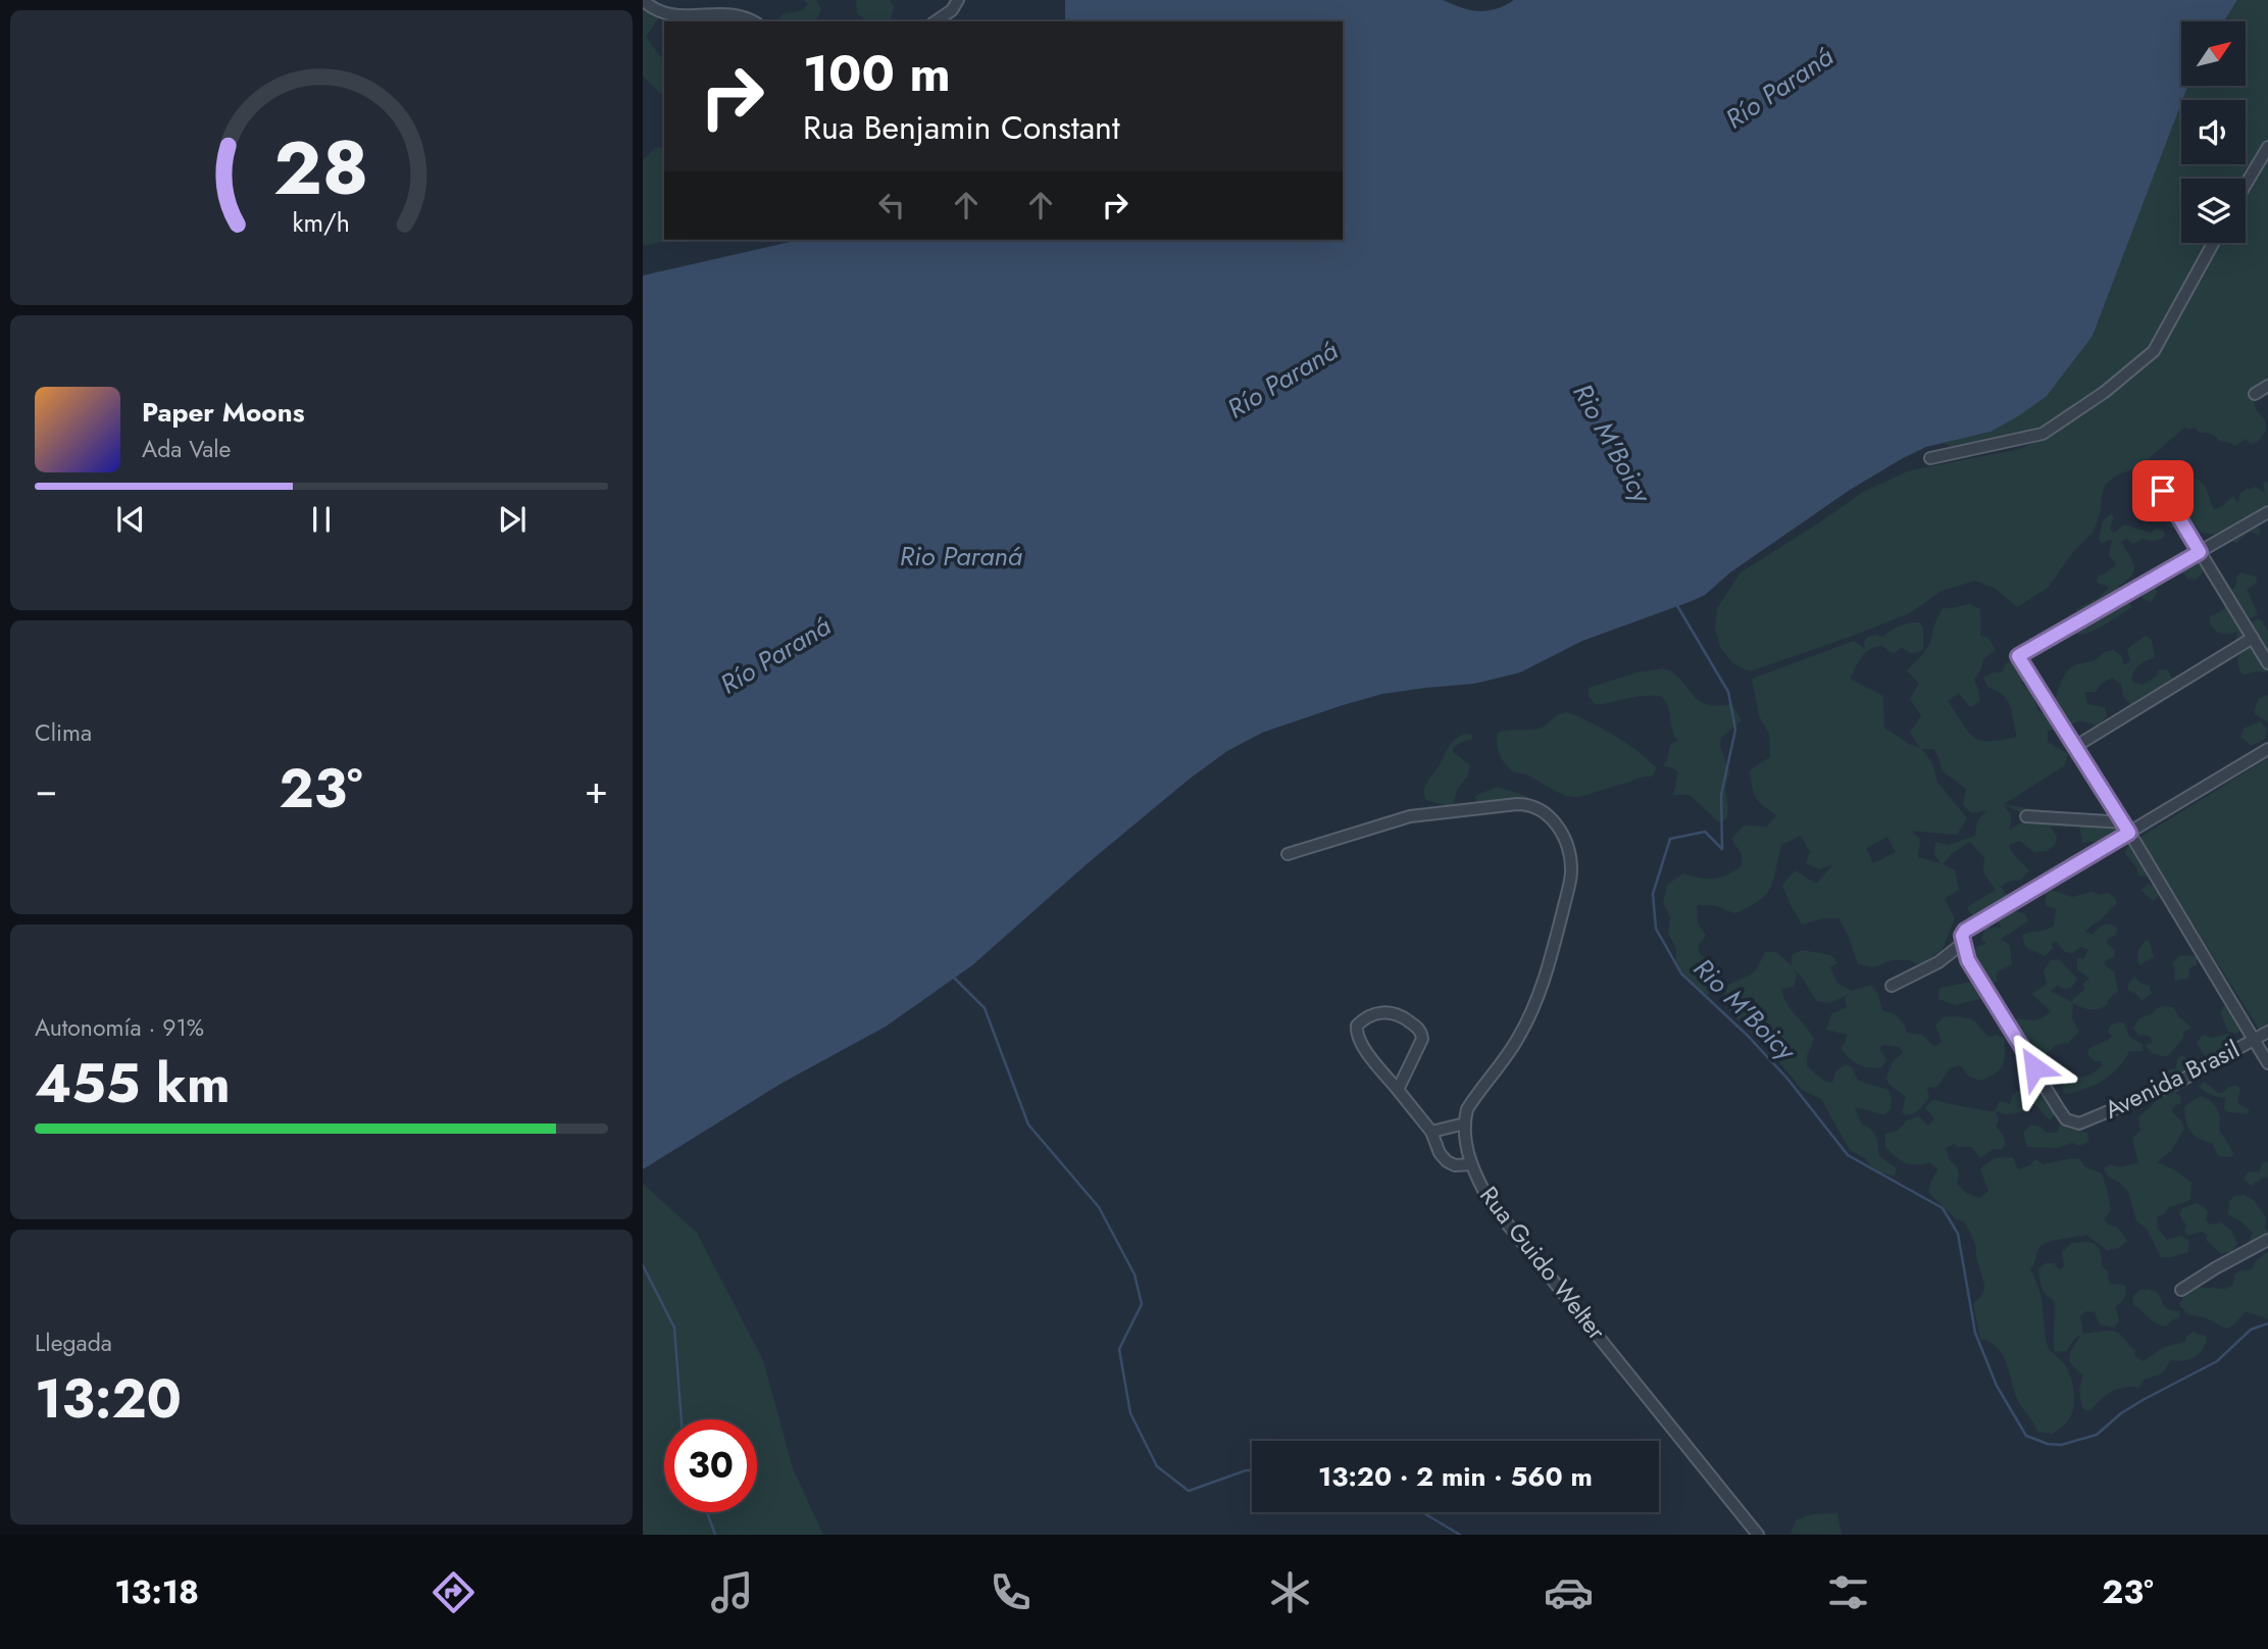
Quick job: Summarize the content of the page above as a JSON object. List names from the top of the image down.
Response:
{
  "streets": {
    "street": ["Avenida Brasil", "Rua Guido Welter"]
  },
  "water": ["Río Paraná", "Rio M'Boicy", "Rio Paraná"],
  "north": "top right",
  "page": {
    "turn": ["100 m", "Rua Benjamin Constant"],
    "song": ["Paper Moons", "Ada Vale"],
    "tile": [
      "Clima",
      ["Autonomía · 91%", "455 km"],
      ["Llegada", "13:20"]
    ],
    "heat": ["−", "23°", "+"],
    "limit": "30",
    "trip": "13:20 · 2 min · 560 m",
    "tabs": ["13:18", "23°"],
    "gauge": ["28", "km/h"]
  }
}
